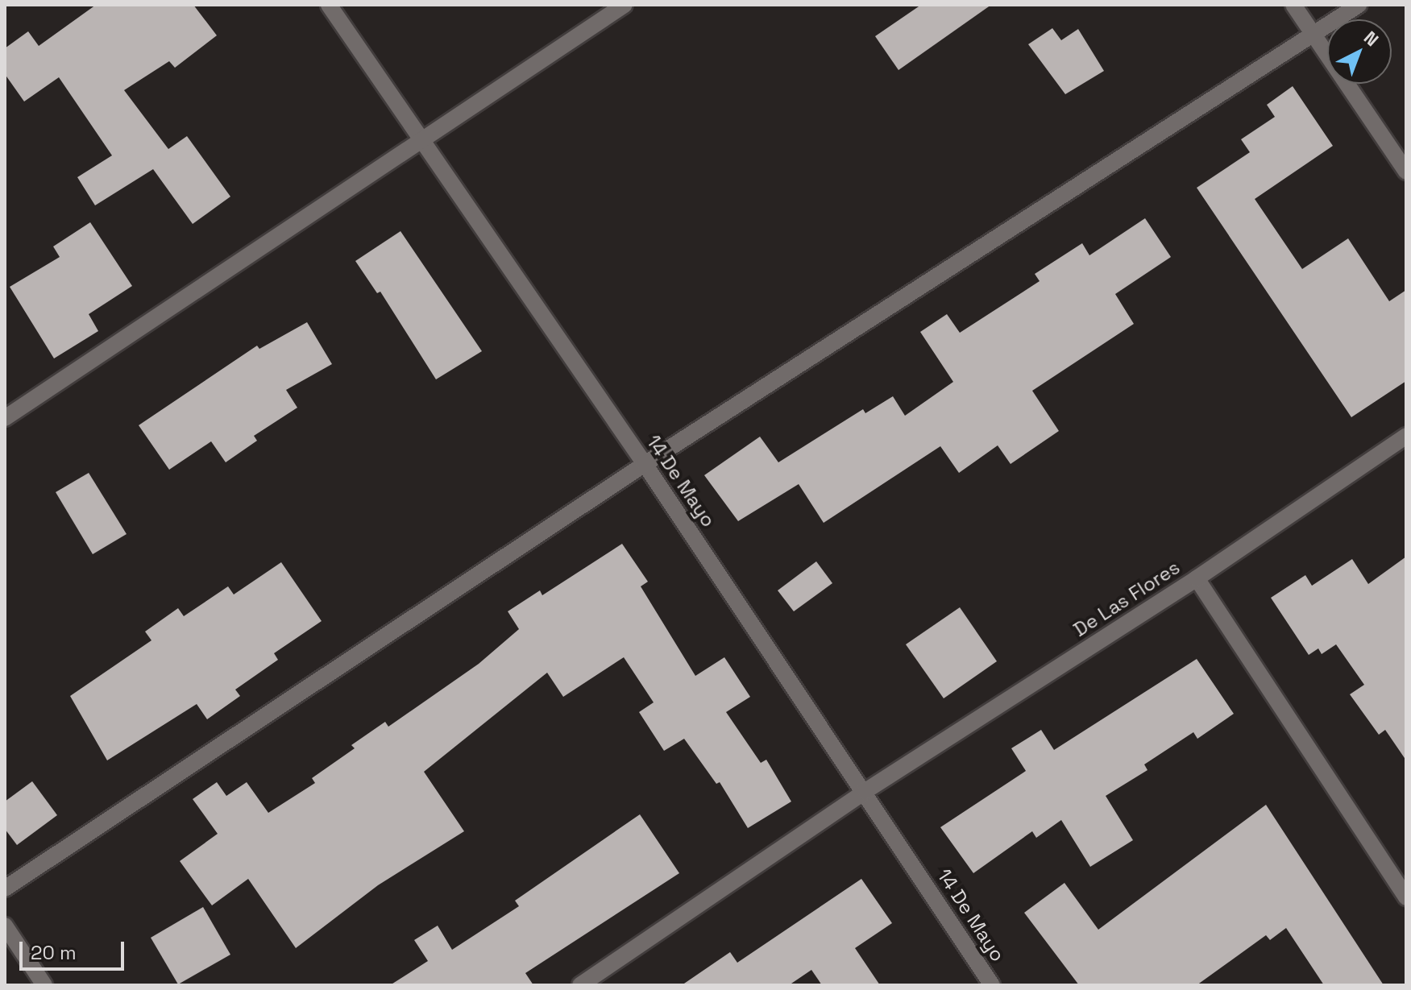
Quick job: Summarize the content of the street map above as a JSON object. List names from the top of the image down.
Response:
{
  "streets": {
    "street": ["14 De Mayo", "De Las Flores"]
  },
  "crossings": [
    ["14 De Mayo", "De Las Flores"]
  ],
  "scale_bar": "20 m",
  "north": "top right"
}
